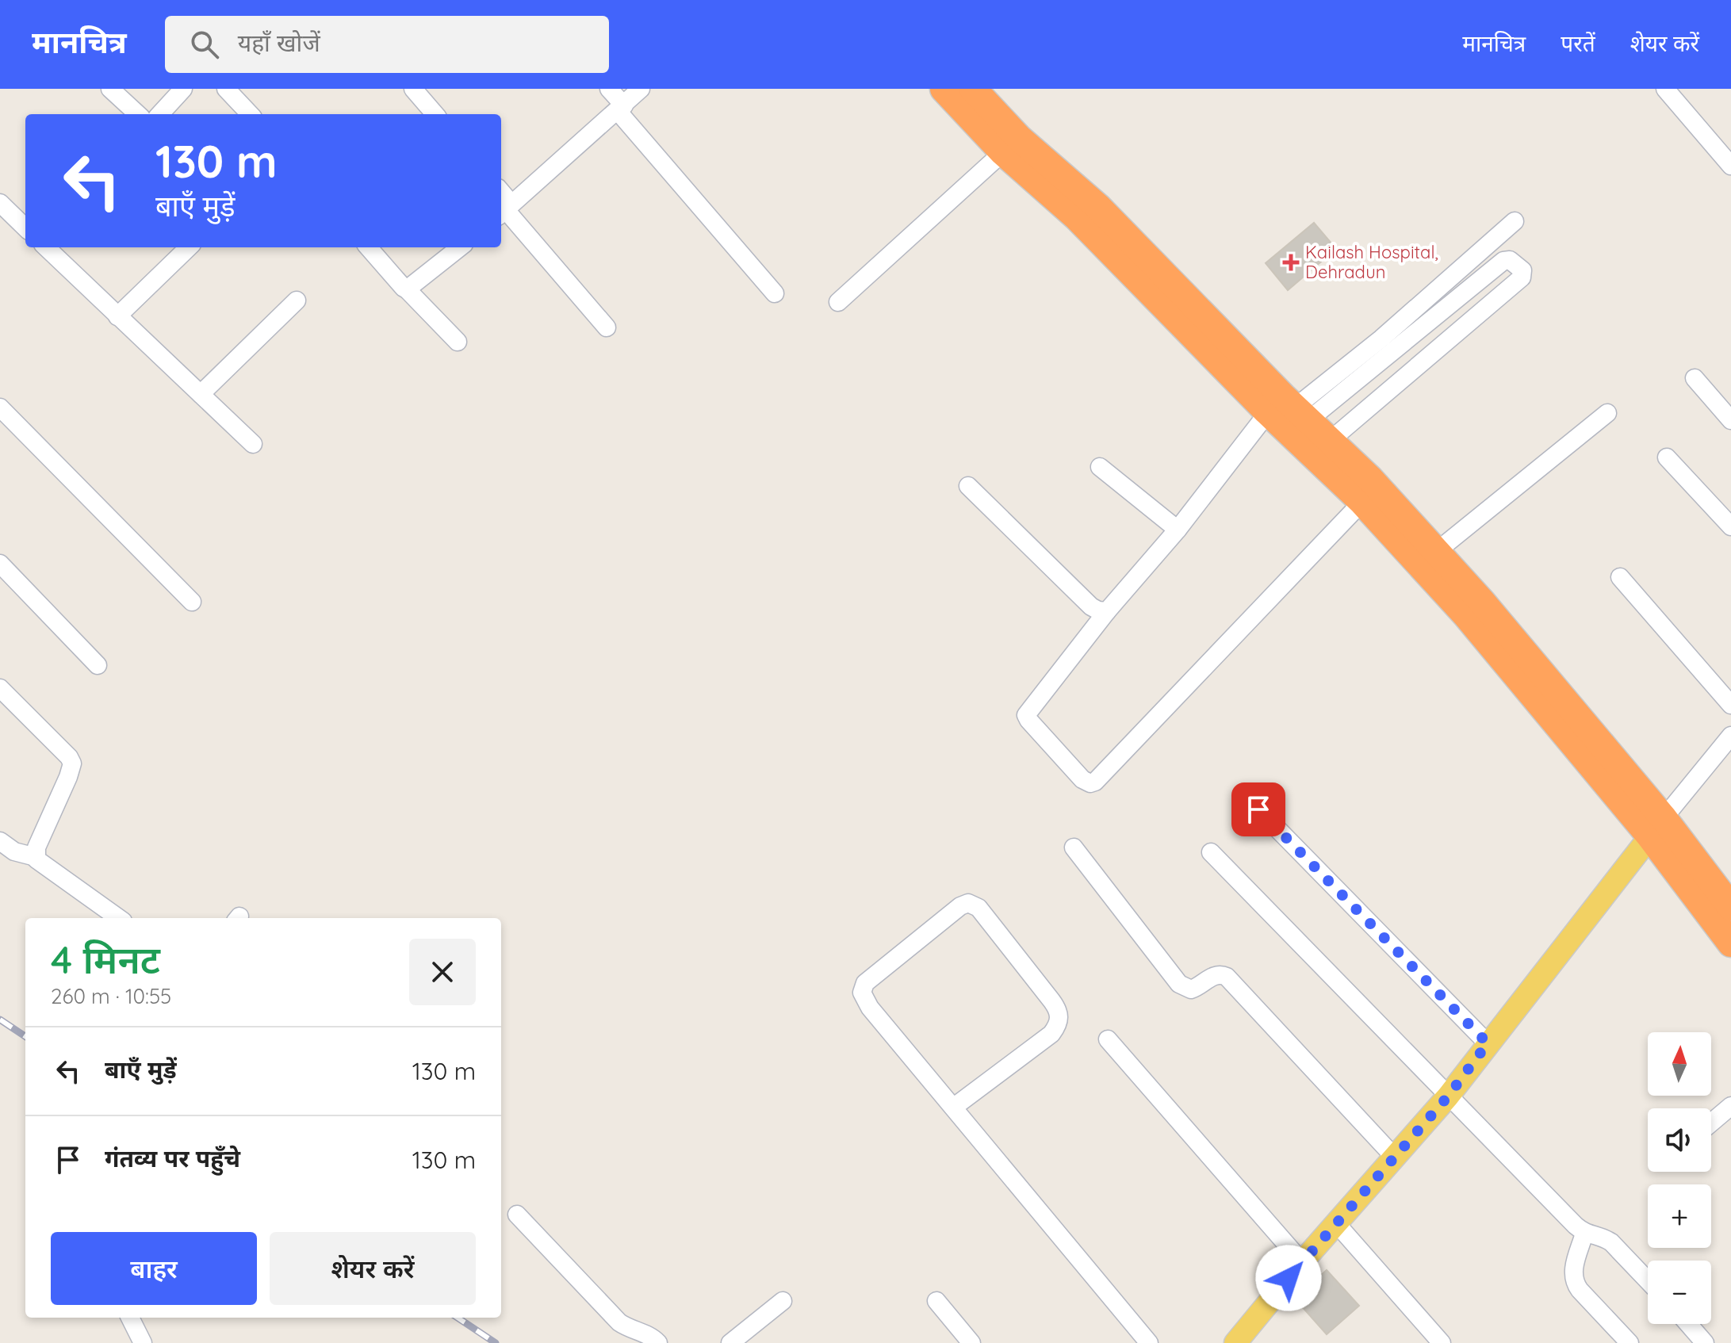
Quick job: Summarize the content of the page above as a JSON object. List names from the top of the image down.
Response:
{
  "places": {
    "health": ["Kailash Hospital, Dehradun"]
  },
  "north": "top",
  "page": {
    "header": "मानचित्र",
    "search": "यहाँ खोजें",
    "nav": ["मानचित्र", "परतें", "शेयर करें"],
    "turn": ["130 m", "बाएँ मुड़ें"],
    "heading": ["4 मिनट", "260 m · 10:55"],
    "list": [
      {
        "name": "बाएँ मुड़ें",
        "value": "130 m"
      },
      {
        "name": "गंतव्य पर पहुँचे",
        "value": "130 m"
      }
    ],
    "map_buttons": ["+", "−"],
    "buttons": ["बाहर", "शेयर करें"]
  }
}
